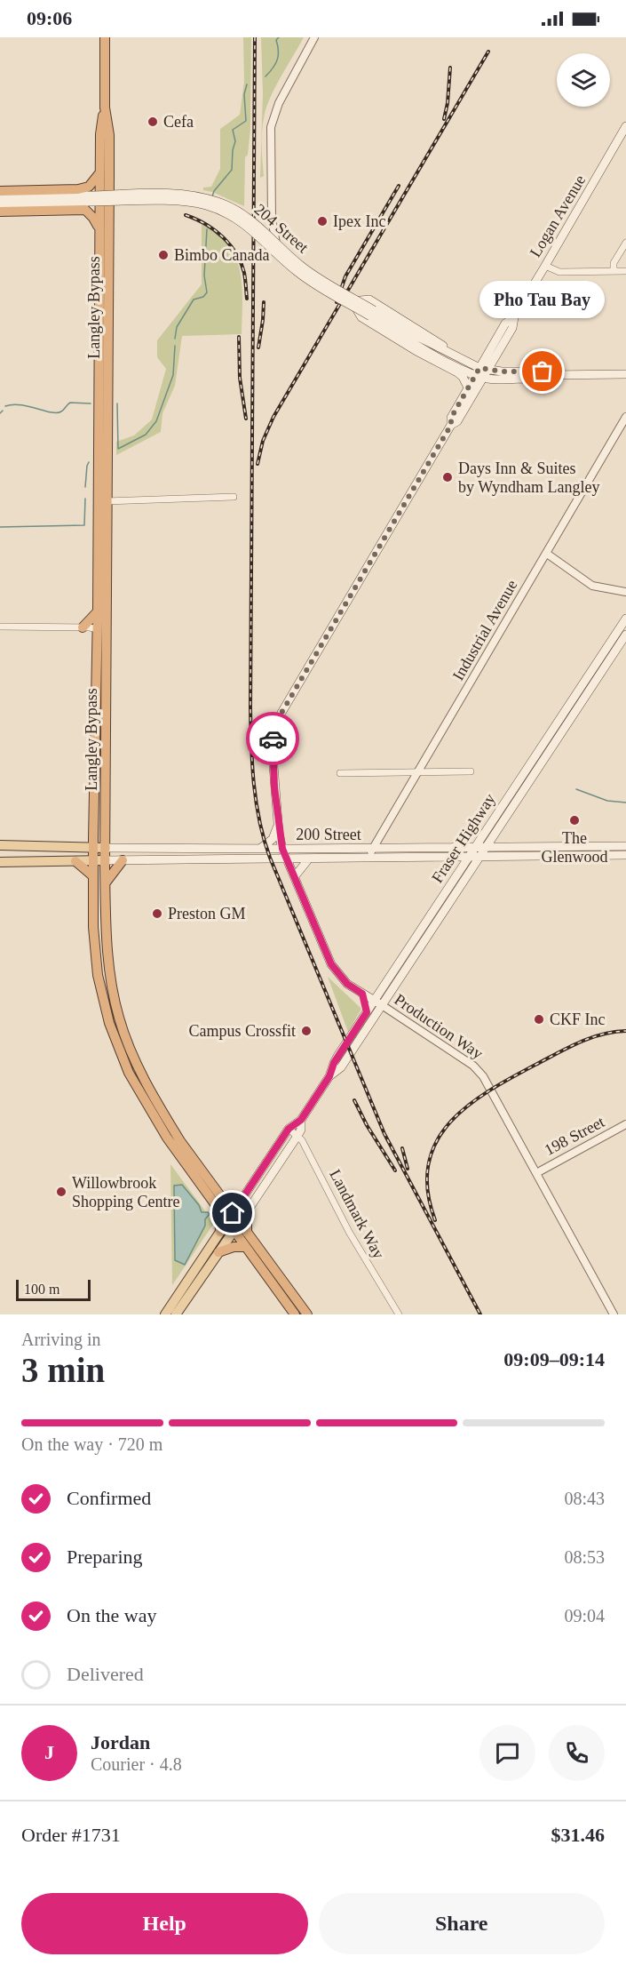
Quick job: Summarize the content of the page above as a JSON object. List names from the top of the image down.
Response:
{
  "streets": {
    "highway": ["Langley Bypass"],
    "main road": [
      "Logan Avenue",
      "204 Street",
      "200 Street",
      "Fraser Highway",
      "Production Way"
    ],
    "street": ["Industrial Avenue", "198 Street", "Landmark Way"]
  },
  "crossings": [
    ["Logan Avenue", "204 Street"],
    ["Logan Avenue", "200 Street"],
    ["Logan Avenue", "Production Way"],
    ["Langley Bypass", "200 Street"],
    ["Langley Bypass", "Fraser Highway"],
    ["Industrial Avenue", "200 Street"],
    ["200 Street", "Fraser Highway"],
    ["200 Street", "Production Way"],
    ["Fraser Highway", "Production Way"],
    ["Fraser Highway", "Landmark Way"],
    ["Production Way", "198 Street"]
  ],
  "places": [
    "Cefa",
    "Ipex Inc",
    "Bimbo Canada",
    "Pho Tau Bay",
    "Days Inn & Suites by Wyndham Langley",
    "The Glenwood",
    "Preston GM",
    "CKF Inc",
    "Campus Crossfit",
    "Willowbrook Shopping Centre"
  ],
  "scale_bar": "100 m",
  "page": {
    "status": "09:06",
    "bubble": "Pho Tau Bay",
    "scale": "100 m",
    "heading": ["3 min", "Arriving in", "09:09–09:14"],
    "panel": [
      "Jordan",
      "Courier · 4.8",
      "Order #1731",
      "$31.46"
    ],
    "bar": "On the way · 720 m",
    "list": [
      ["Confirmed", "08:43"],
      ["Preparing", "08:53"],
      ["On the way", "09:04"],
      "Delivered"
    ],
    "round": "J",
    "buttons": ["Help", "Share"]
  }
}
